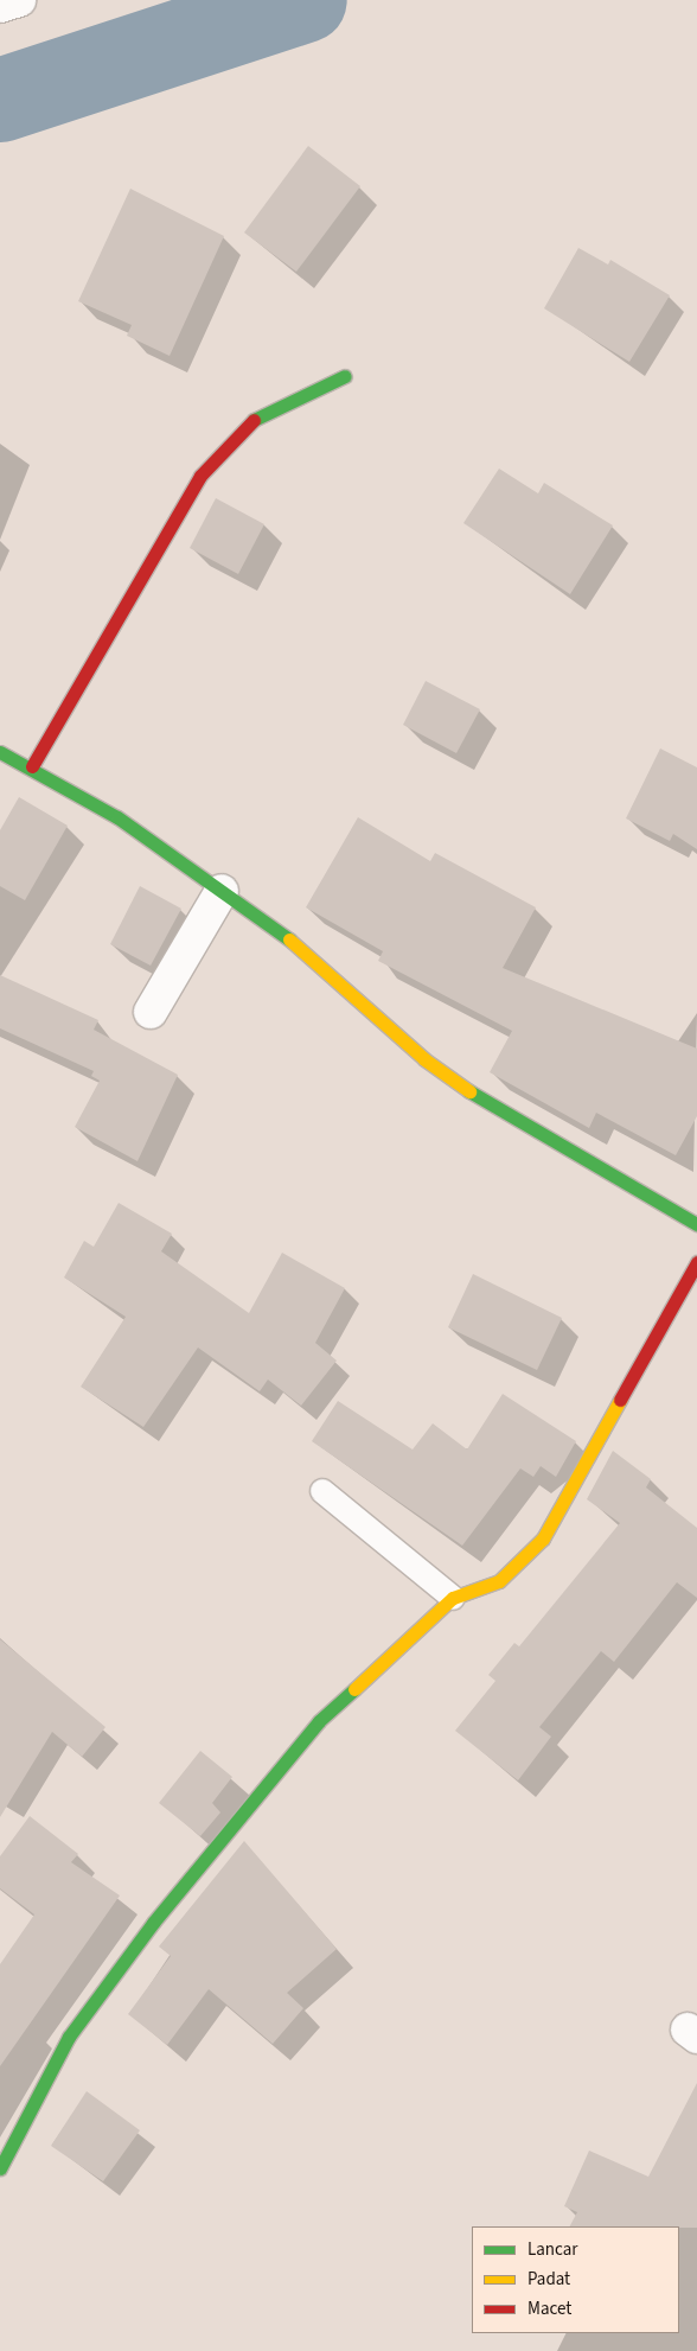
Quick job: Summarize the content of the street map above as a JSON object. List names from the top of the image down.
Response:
{
  "legend": ["Lancar", "Padat", "Macet"]
}
